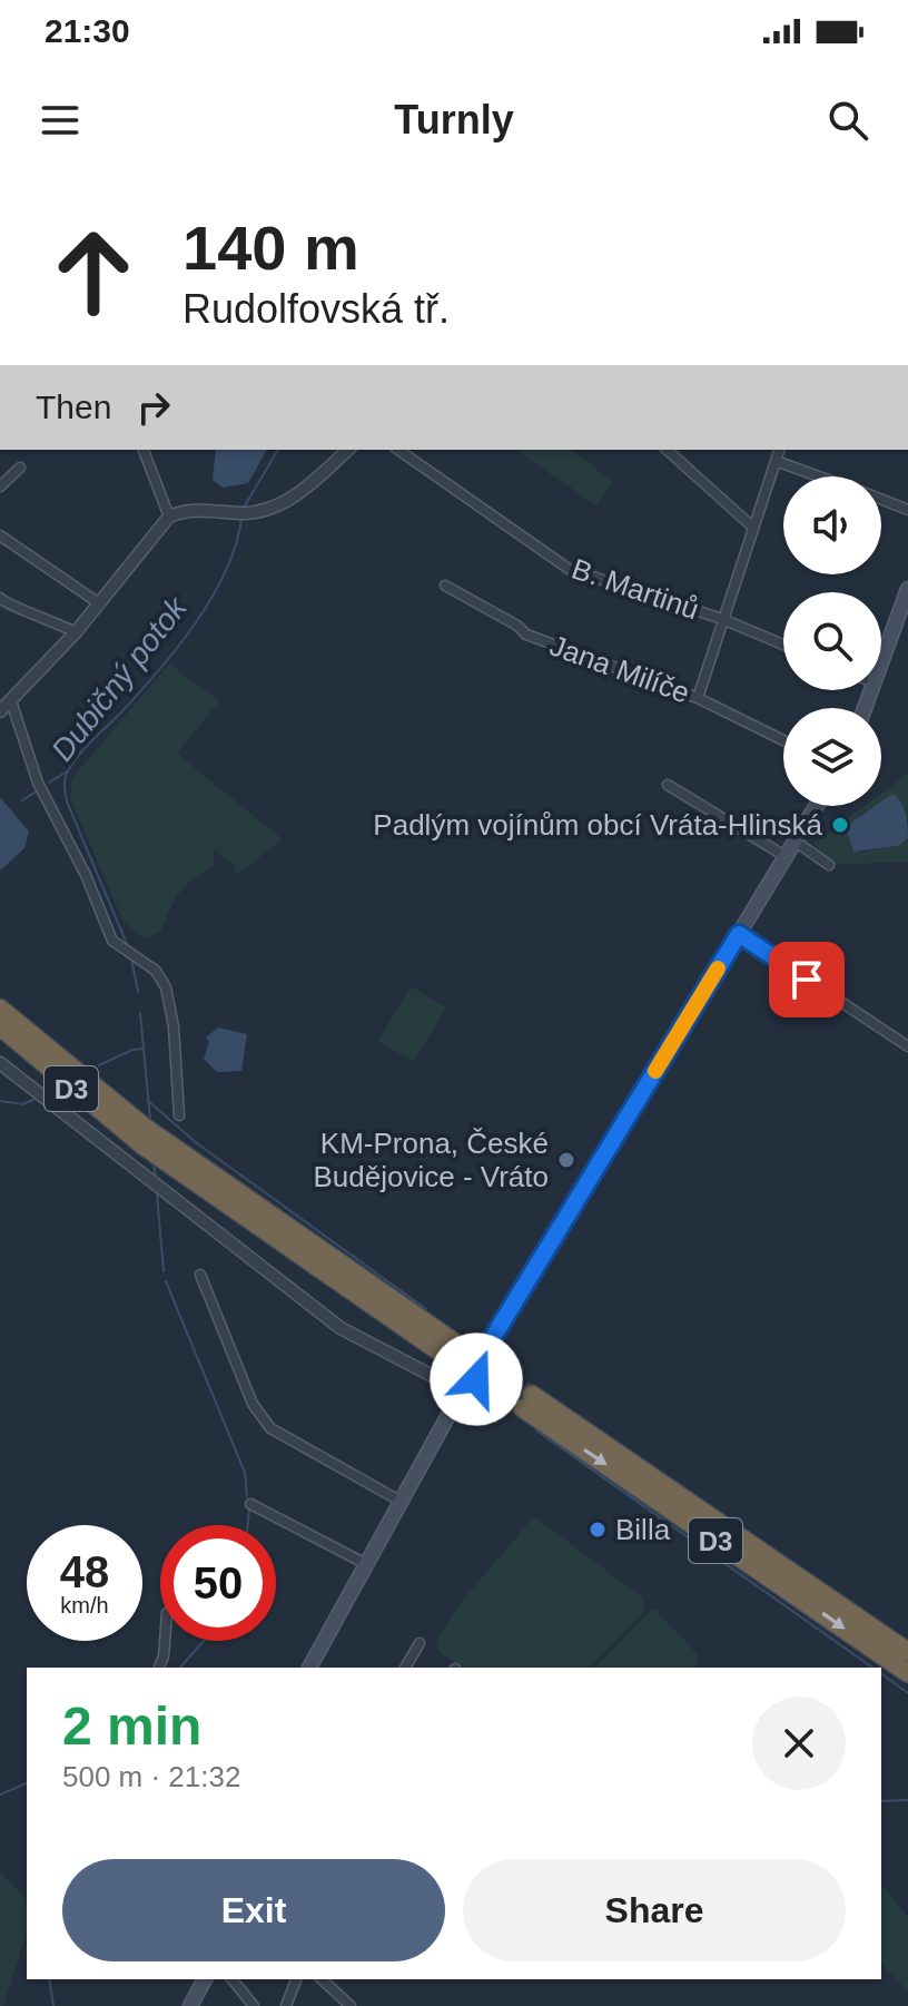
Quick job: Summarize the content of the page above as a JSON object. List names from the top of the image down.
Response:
{
  "streets": {
    "highway": ["D3"],
    "street": ["B. Martinů", "Jana Milíče"]
  },
  "water": ["Dubičný potok"],
  "places": ["Padlým vojínům obcí Vráta-Hlinská", "KM-Prona, České Budějovice - Vráto", "Billa"],
  "page": {
    "status": "21:30",
    "header": "Turnly",
    "turn": ["140 m", "Rudolfovská tř."],
    "then": "Then",
    "speed": "48 km/h",
    "limit": "50",
    "heading": ["2 min", "500 m · 21:32"],
    "buttons": ["Exit", "Share"]
  }
}
